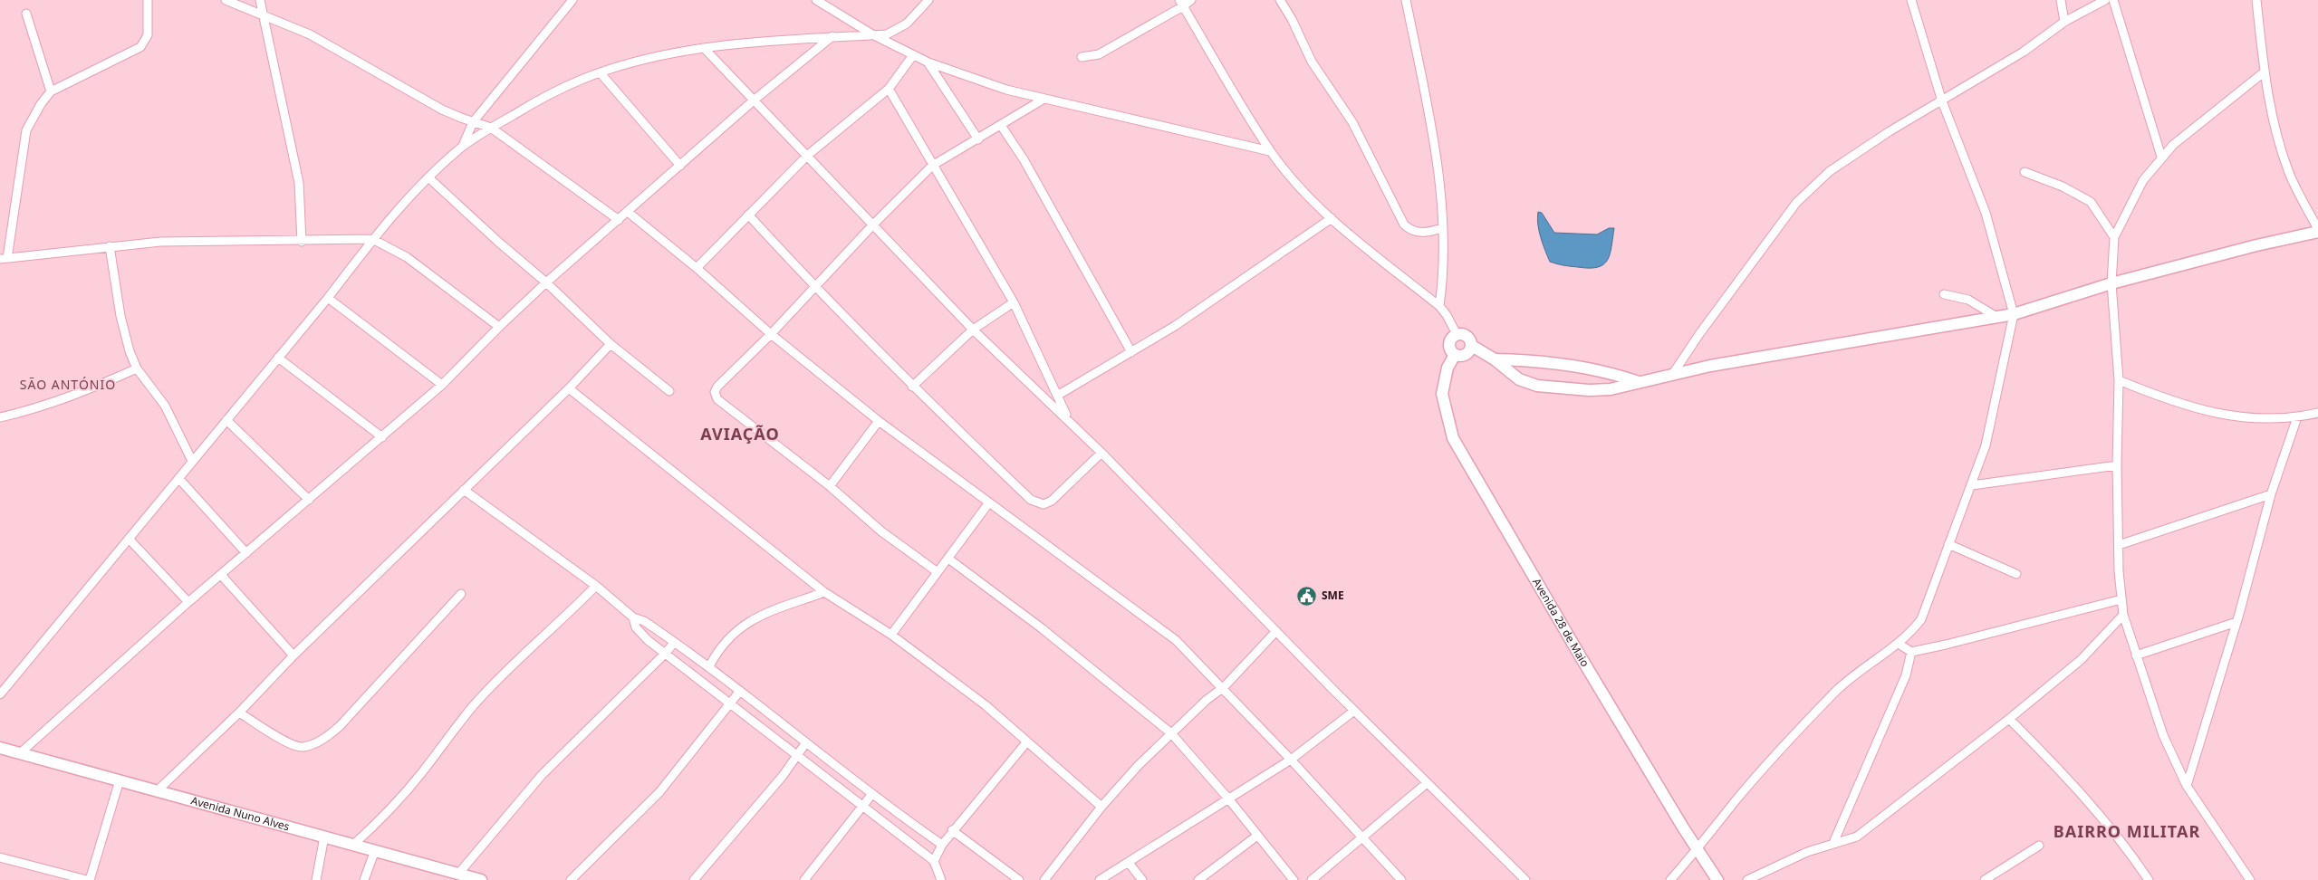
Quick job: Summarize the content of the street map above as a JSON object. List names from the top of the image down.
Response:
{
  "streets": {
    "street": ["Avenida 28 de Maio", "Avenida Nuno Alves"]
  },
  "districts": ["SÃO ANTÓNIO", "AVIAÇÃO", "BAIRRO MILITAR"],
  "places": {
    "public building": ["SME"]
  }
}
